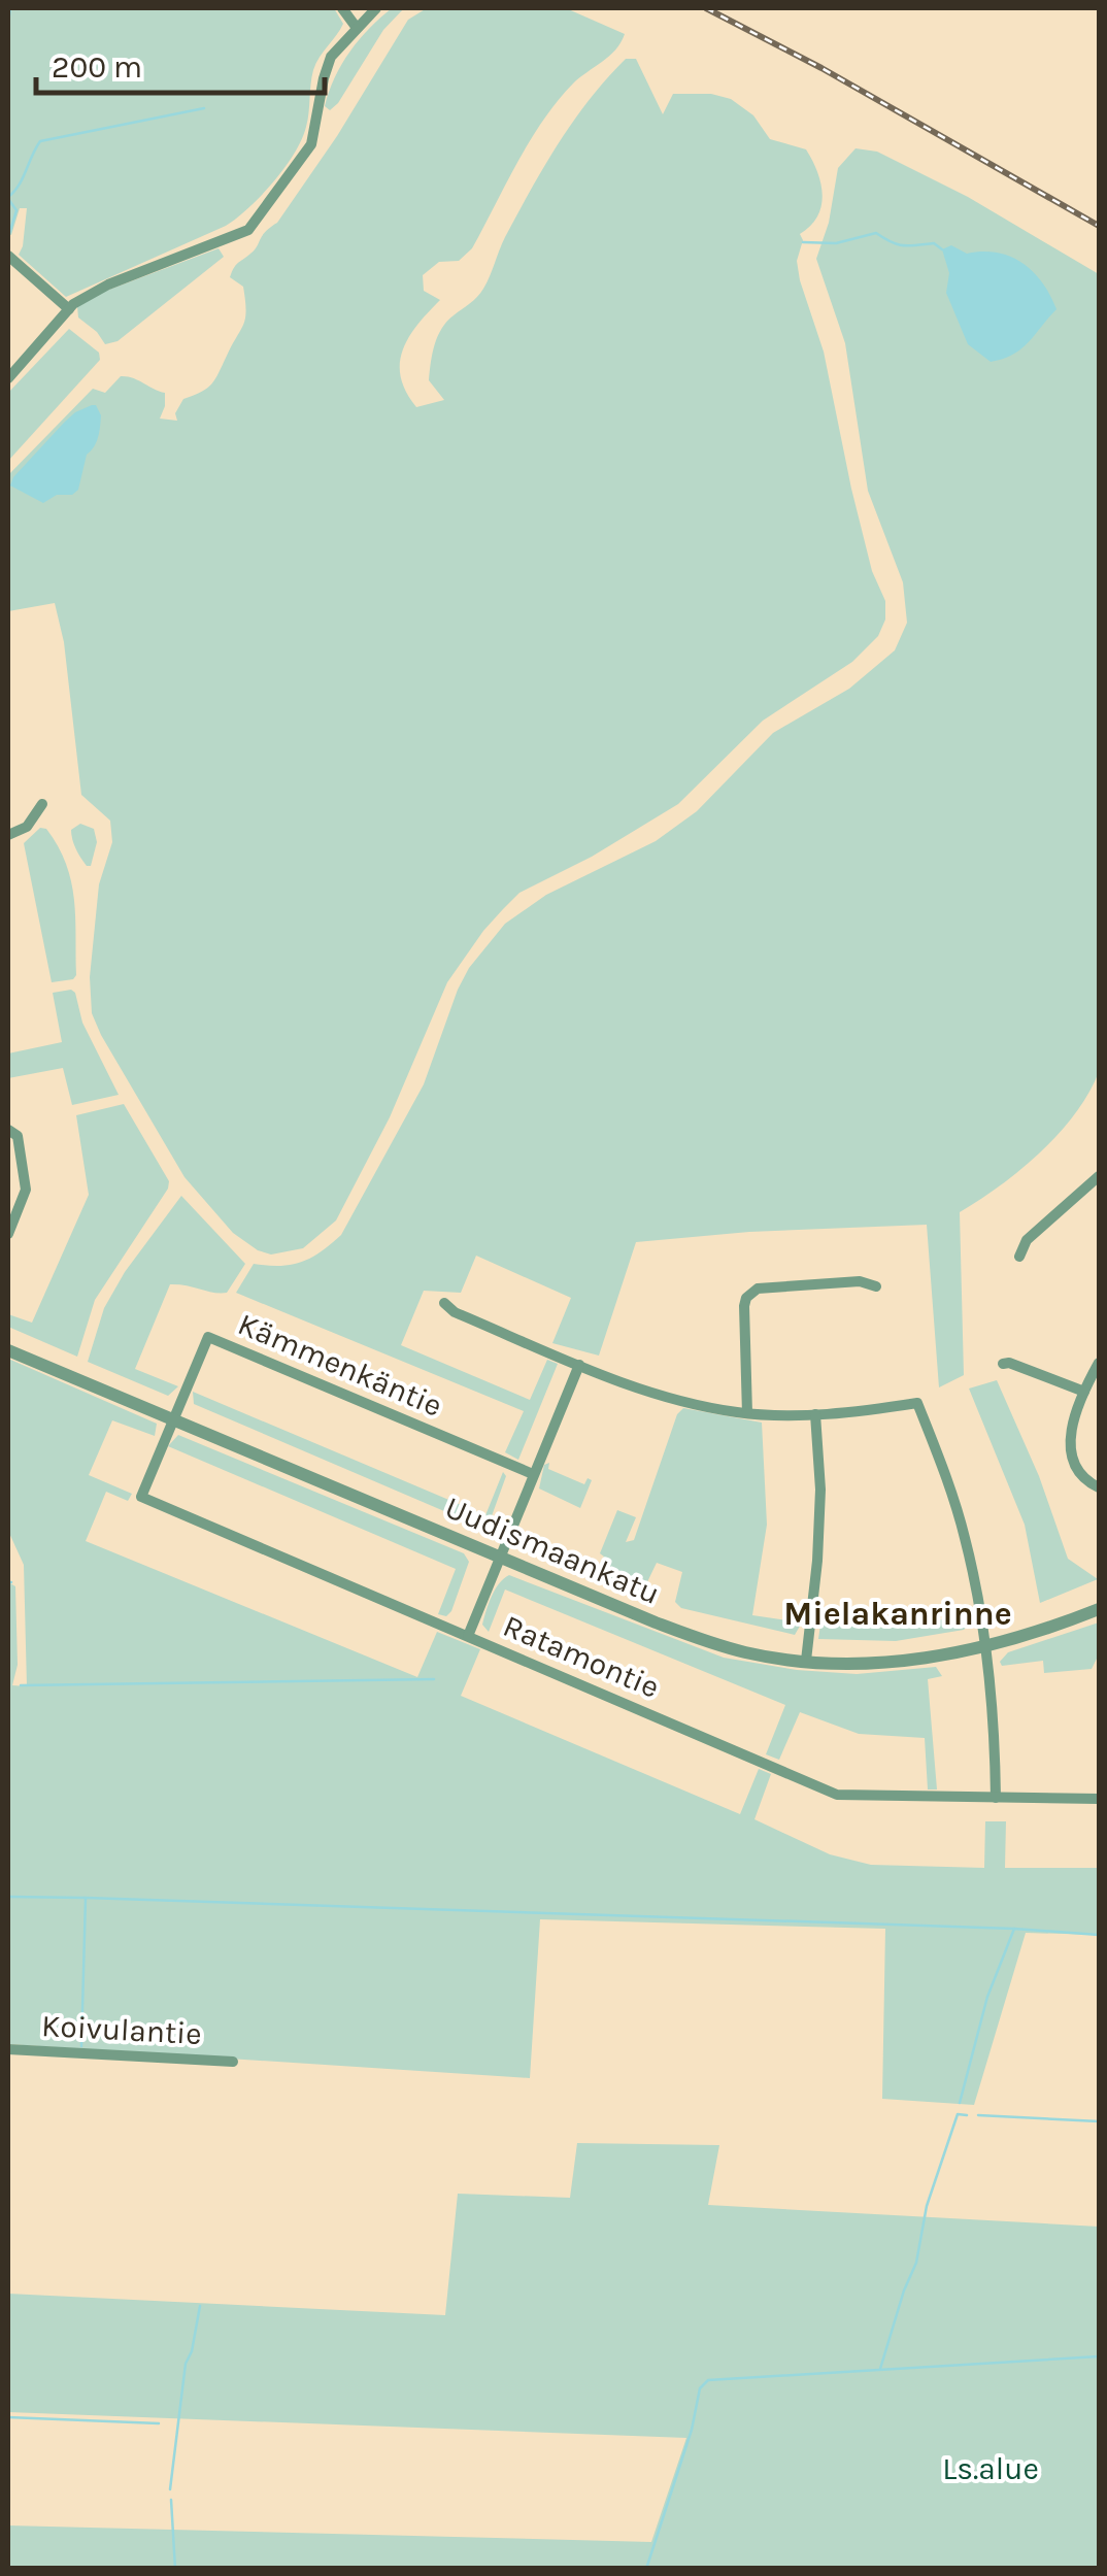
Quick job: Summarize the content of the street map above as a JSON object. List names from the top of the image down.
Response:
{
  "streets": {
    "street": [
      "Kämmenkäntie",
      "Uudismaankatu",
      "Ratamontie",
      "Koivulantie"
    ]
  },
  "crossings": [
    ["Kämmenkäntie", "Uudismaankatu"],
    ["Kämmenkäntie", "Ratamontie"],
    ["Uudismaankatu", "Ratamontie"]
  ],
  "districts": ["Mielakanrinne"],
  "parks": ["Ls.alue"],
  "scale_bar": "200 m"
}
